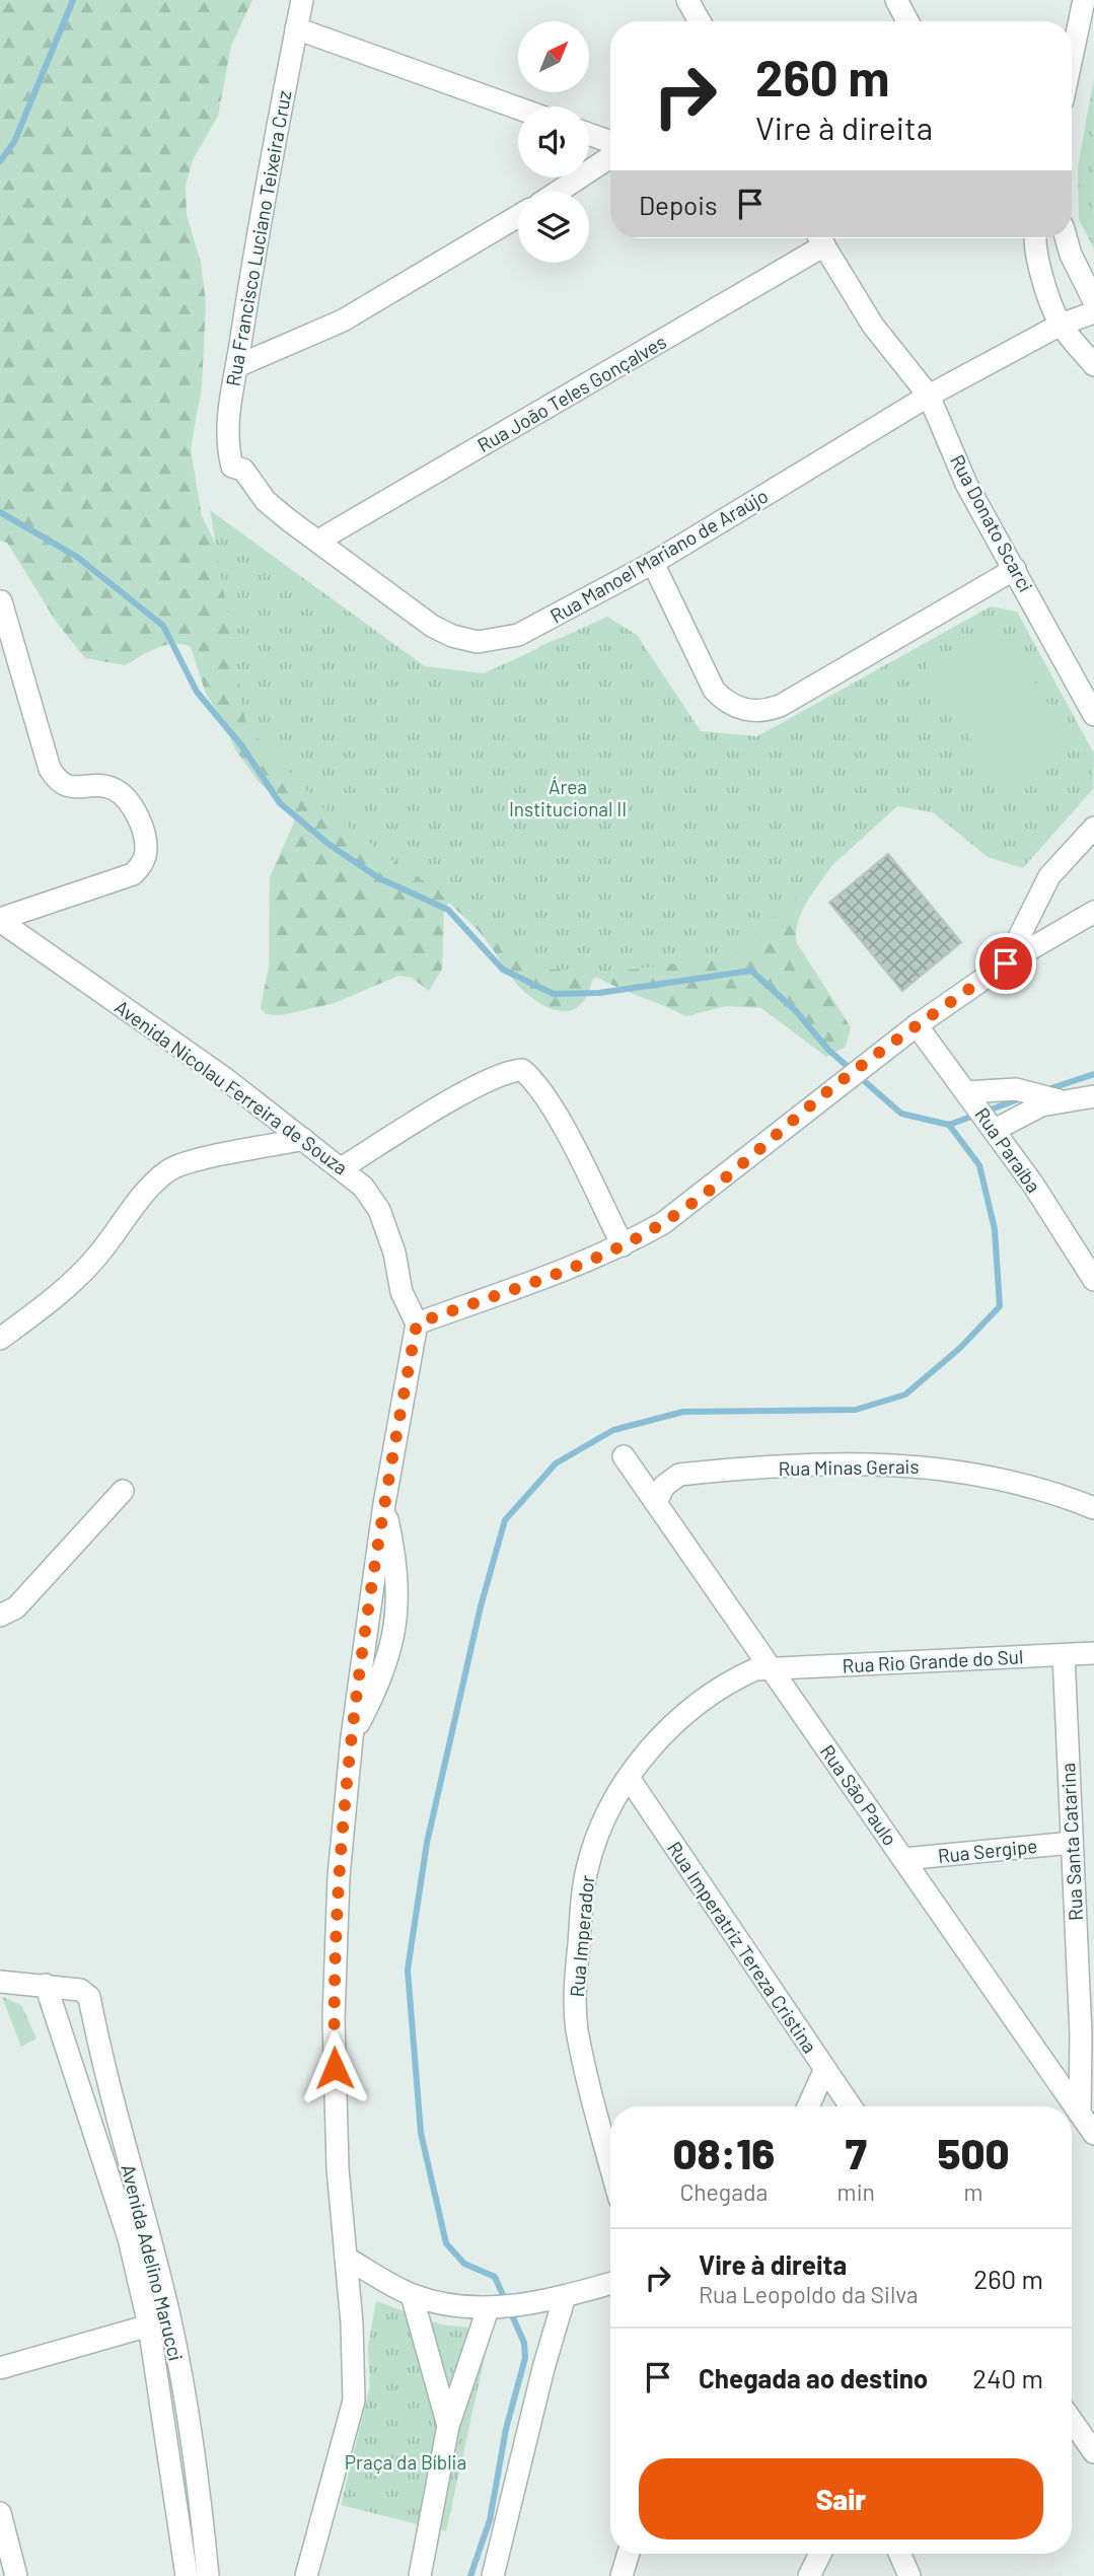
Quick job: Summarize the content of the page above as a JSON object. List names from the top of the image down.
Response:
{
  "streets": {
    "street": [
      "Rua Francisco Luciano Teixeira Cruz",
      "Rua João Teles Gonçalves",
      "Rua Donato Scarci",
      "Rua Manoel Mariano de Araújo",
      "Avenida Nicolau Ferreira de Souza",
      "Rua Paraíba",
      "Rua Minas Gerais",
      "Rua Rio Grande do Sul",
      "Rua São Paulo",
      "Rua Santa Catarina",
      "Rua Sergipe",
      "Rua Imperador",
      "Rua Imperatriz Tereza Cristina",
      "Avenida Adelino Marucci"
    ]
  },
  "crossings": [
    ["Rua Francisco Luciano Teixeira Cruz", "Rua Manoel Mariano de Araújo"],
    ["Rua João Teles Gonçalves", "Rua Manoel Mariano de Araújo"],
    ["Rua Donato Scarci", "Rua Manoel Mariano de Araújo"],
    ["Rua Minas Gerais", "Rua São Paulo"],
    ["Rua Rio Grande do Sul", "Rua São Paulo"],
    ["Rua Rio Grande do Sul", "Rua Santa Catarina"],
    ["Rua Rio Grande do Sul", "Rua Imperador"],
    ["Rua São Paulo", "Rua Santa Catarina"],
    ["Rua São Paulo", "Rua Sergipe"],
    ["Rua São Paulo", "Rua Imperador"],
    ["Rua Santa Catarina", "Rua Sergipe"],
    ["Rua Imperador", "Rua Imperatriz Tereza Cristina"]
  ],
  "parks": ["Área Institucional II", "Praça da Bíblia"],
  "north": "top right",
  "page": {
    "turn": ["260 m", "Vire à direita"],
    "then": "Depois",
    "eta": [
      "08:16",
      "Chegada",
      "7",
      "min",
      "500",
      "m"
    ],
    "list": [
      {
        "name": "Vire à direita",
        "note": "Rua Leopoldo da Silva",
        "value": "260 m"
      },
      {
        "name": "Chegada ao destino",
        "value": "240 m"
      }
    ],
    "buttons": "Sair"
  }
}
